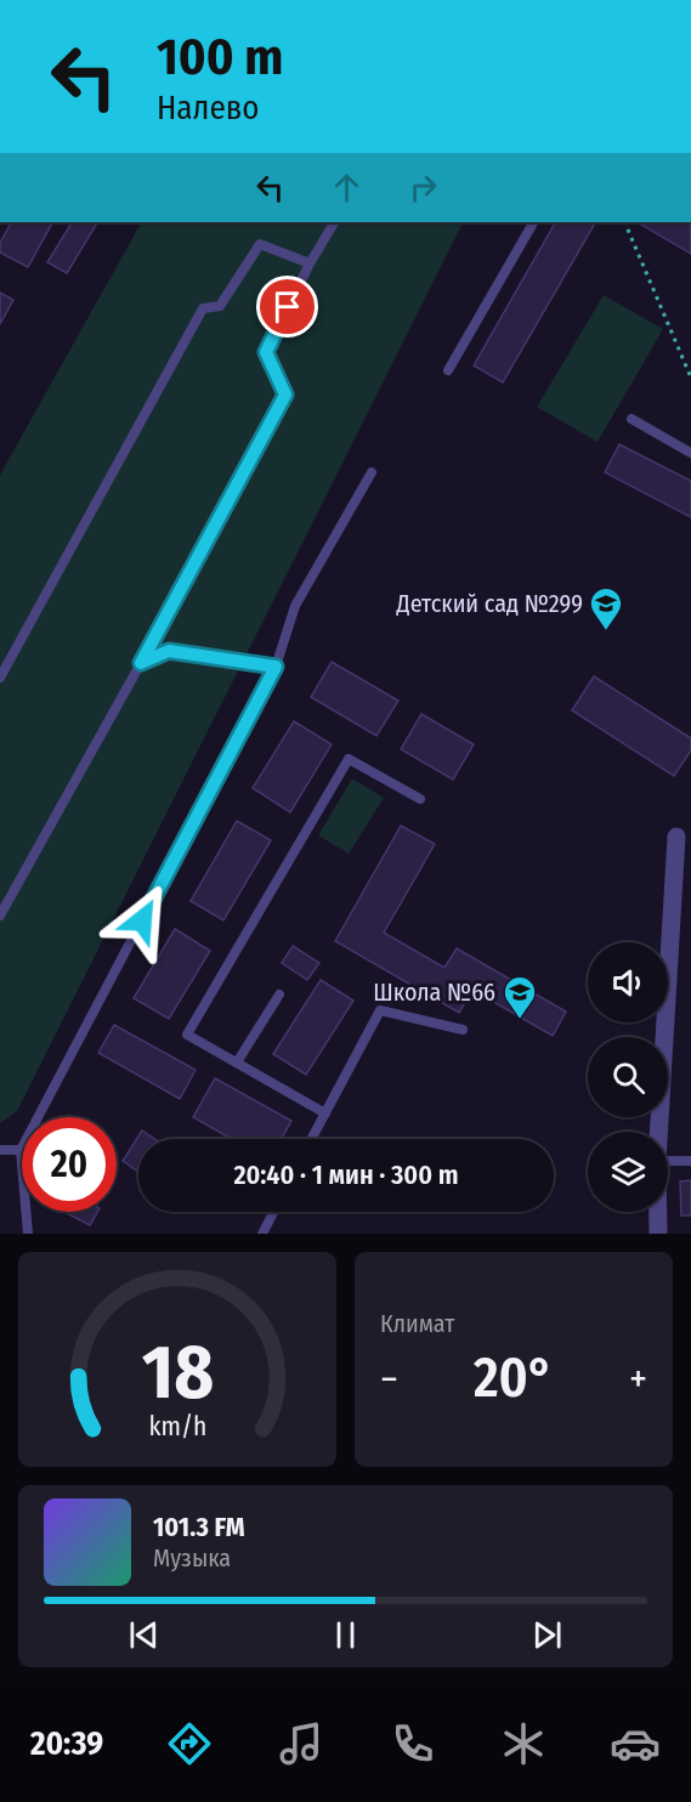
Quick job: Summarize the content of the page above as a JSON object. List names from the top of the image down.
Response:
{
  "places": {
    "school or university": ["Детский сад №299", "Школа №66"]
  },
  "page": {
    "turn": ["100 m", "Налево"],
    "limit": "20",
    "trip": "20:40 · 1 мин · 300 m",
    "tile": "Климат",
    "heat": ["−", "20°", "+"],
    "song": ["101.3 FM", "Музыка"],
    "tabs": "20:39",
    "gauge": ["18", "km/h"]
  }
}
